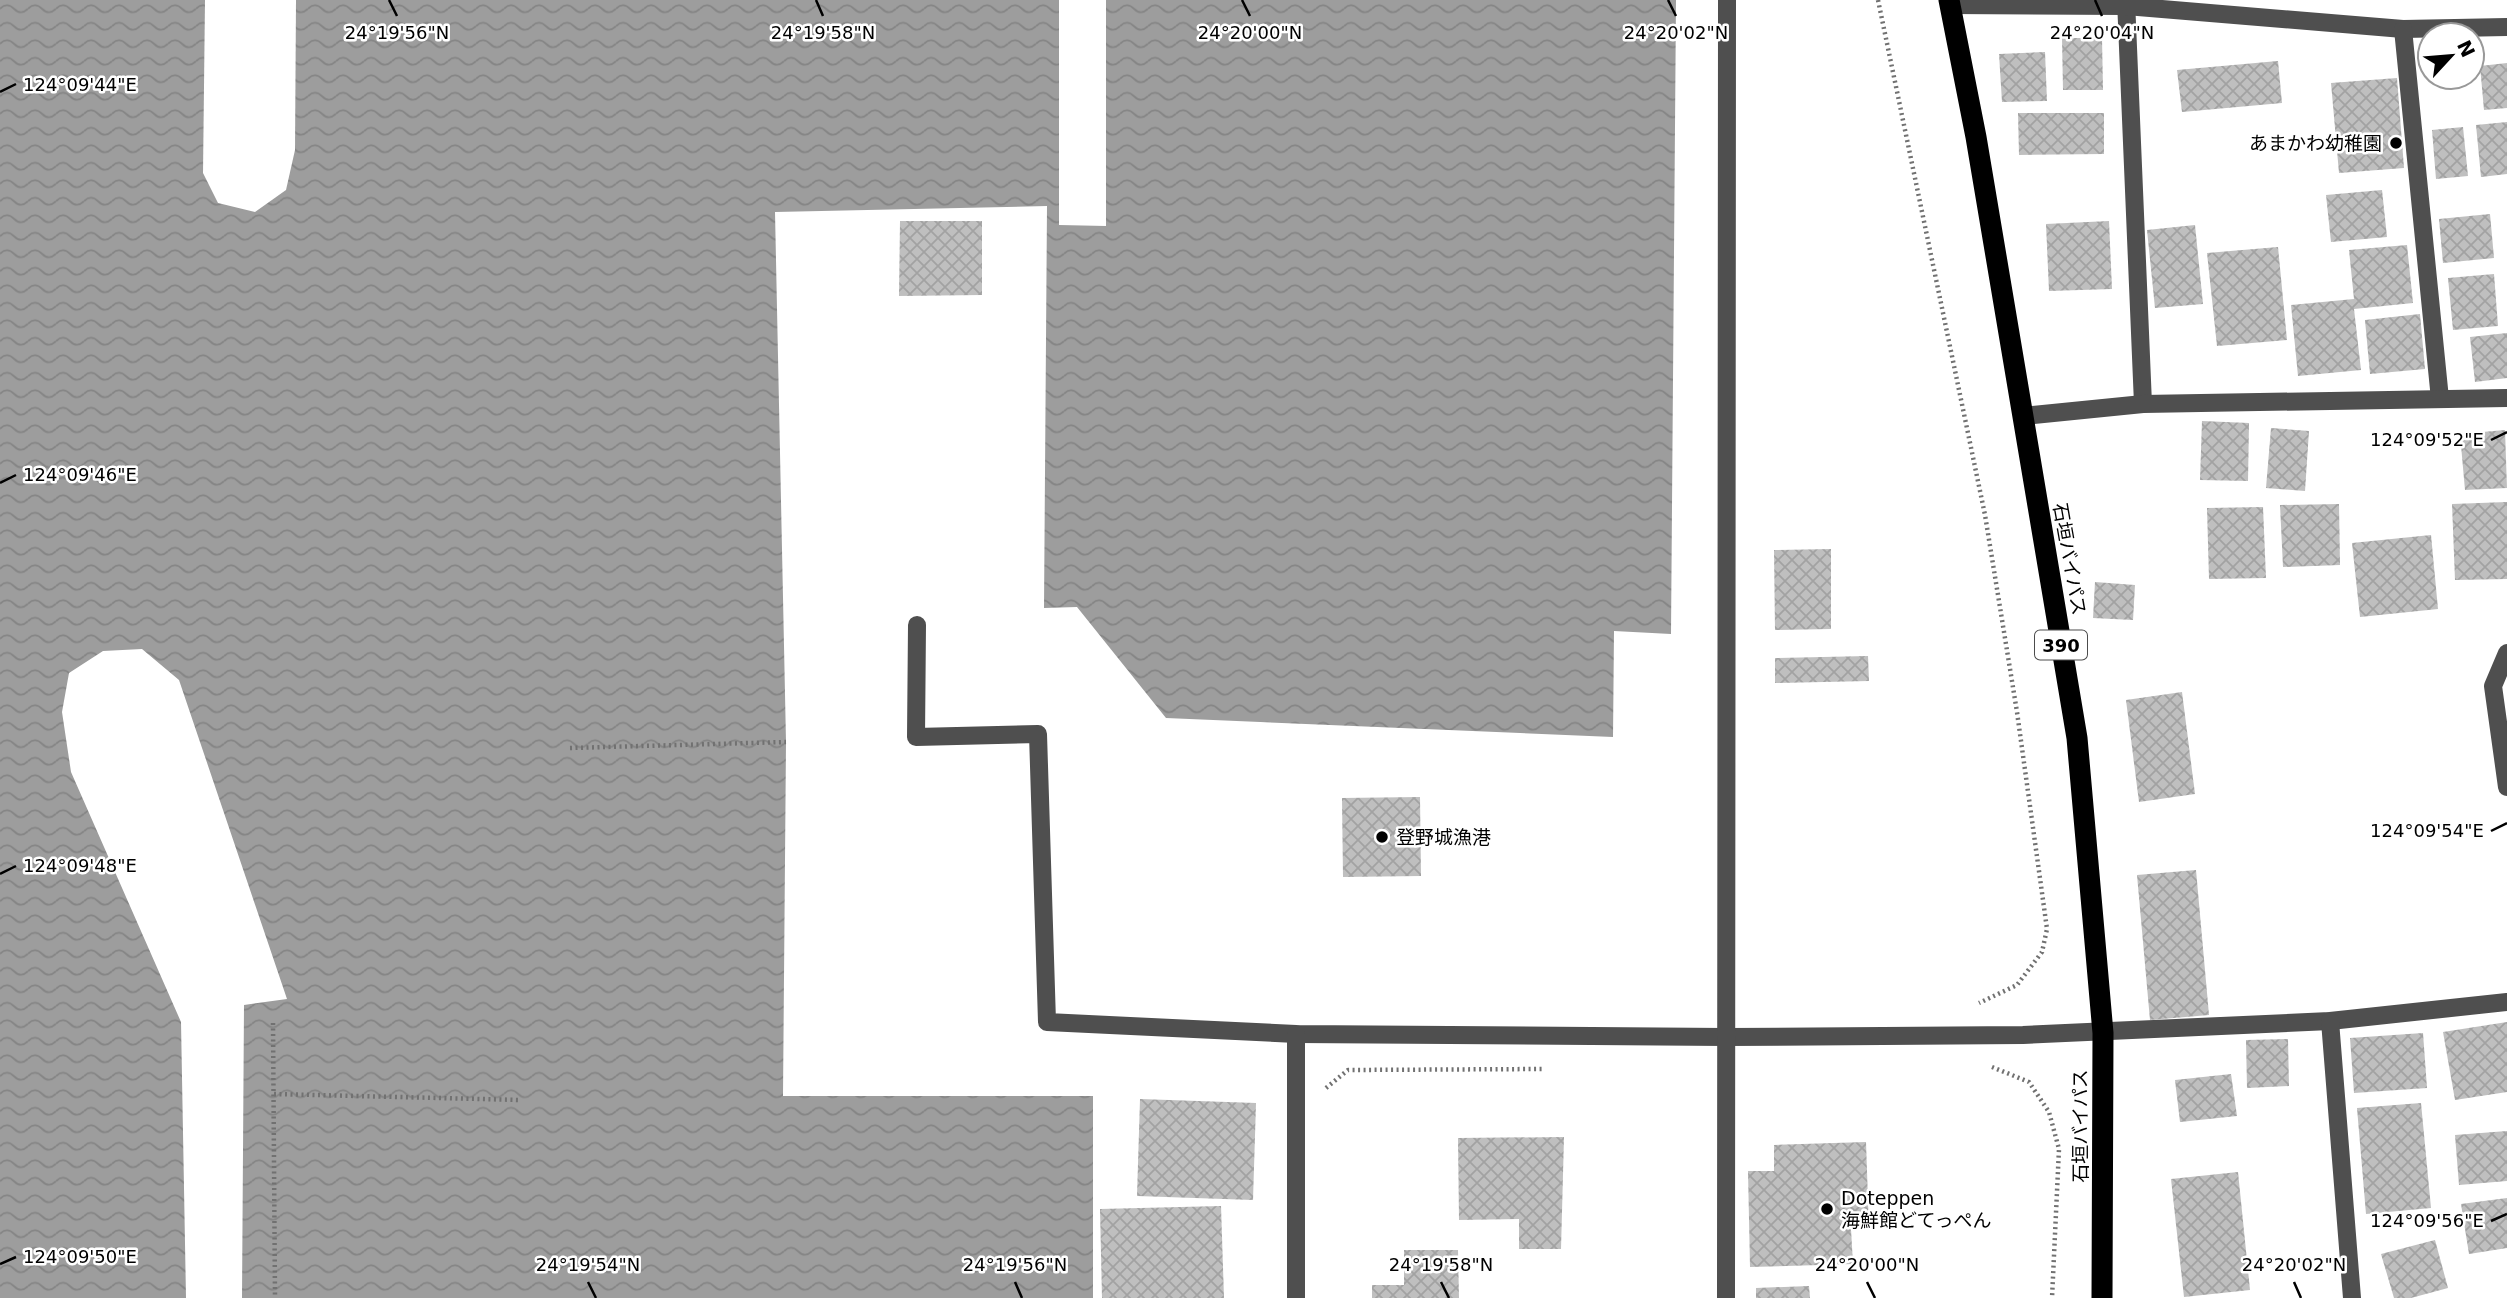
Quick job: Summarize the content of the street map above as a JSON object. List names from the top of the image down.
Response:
{
  "streets": {
    "highway": ["石垣バイパス", "390"]
  },
  "places": ["あまかわ幼稚園", "登野城漁港", "Doteppen 海鮮館どてっぺん"],
  "north": "top right",
  "coordinates": [
    "24°19'56\"N",
    "24°19'58\"N",
    "24°20'00\"N",
    "24°20'02\"N",
    "24°20'04\"N",
    "124°09'44\"E",
    "124°09'52\"E",
    "124°09'46\"E",
    "124°09'54\"E",
    "124°09'48\"E",
    "124°09'56\"E",
    "124°09'50\"E",
    "24°19'54\"N"
  ]
}
